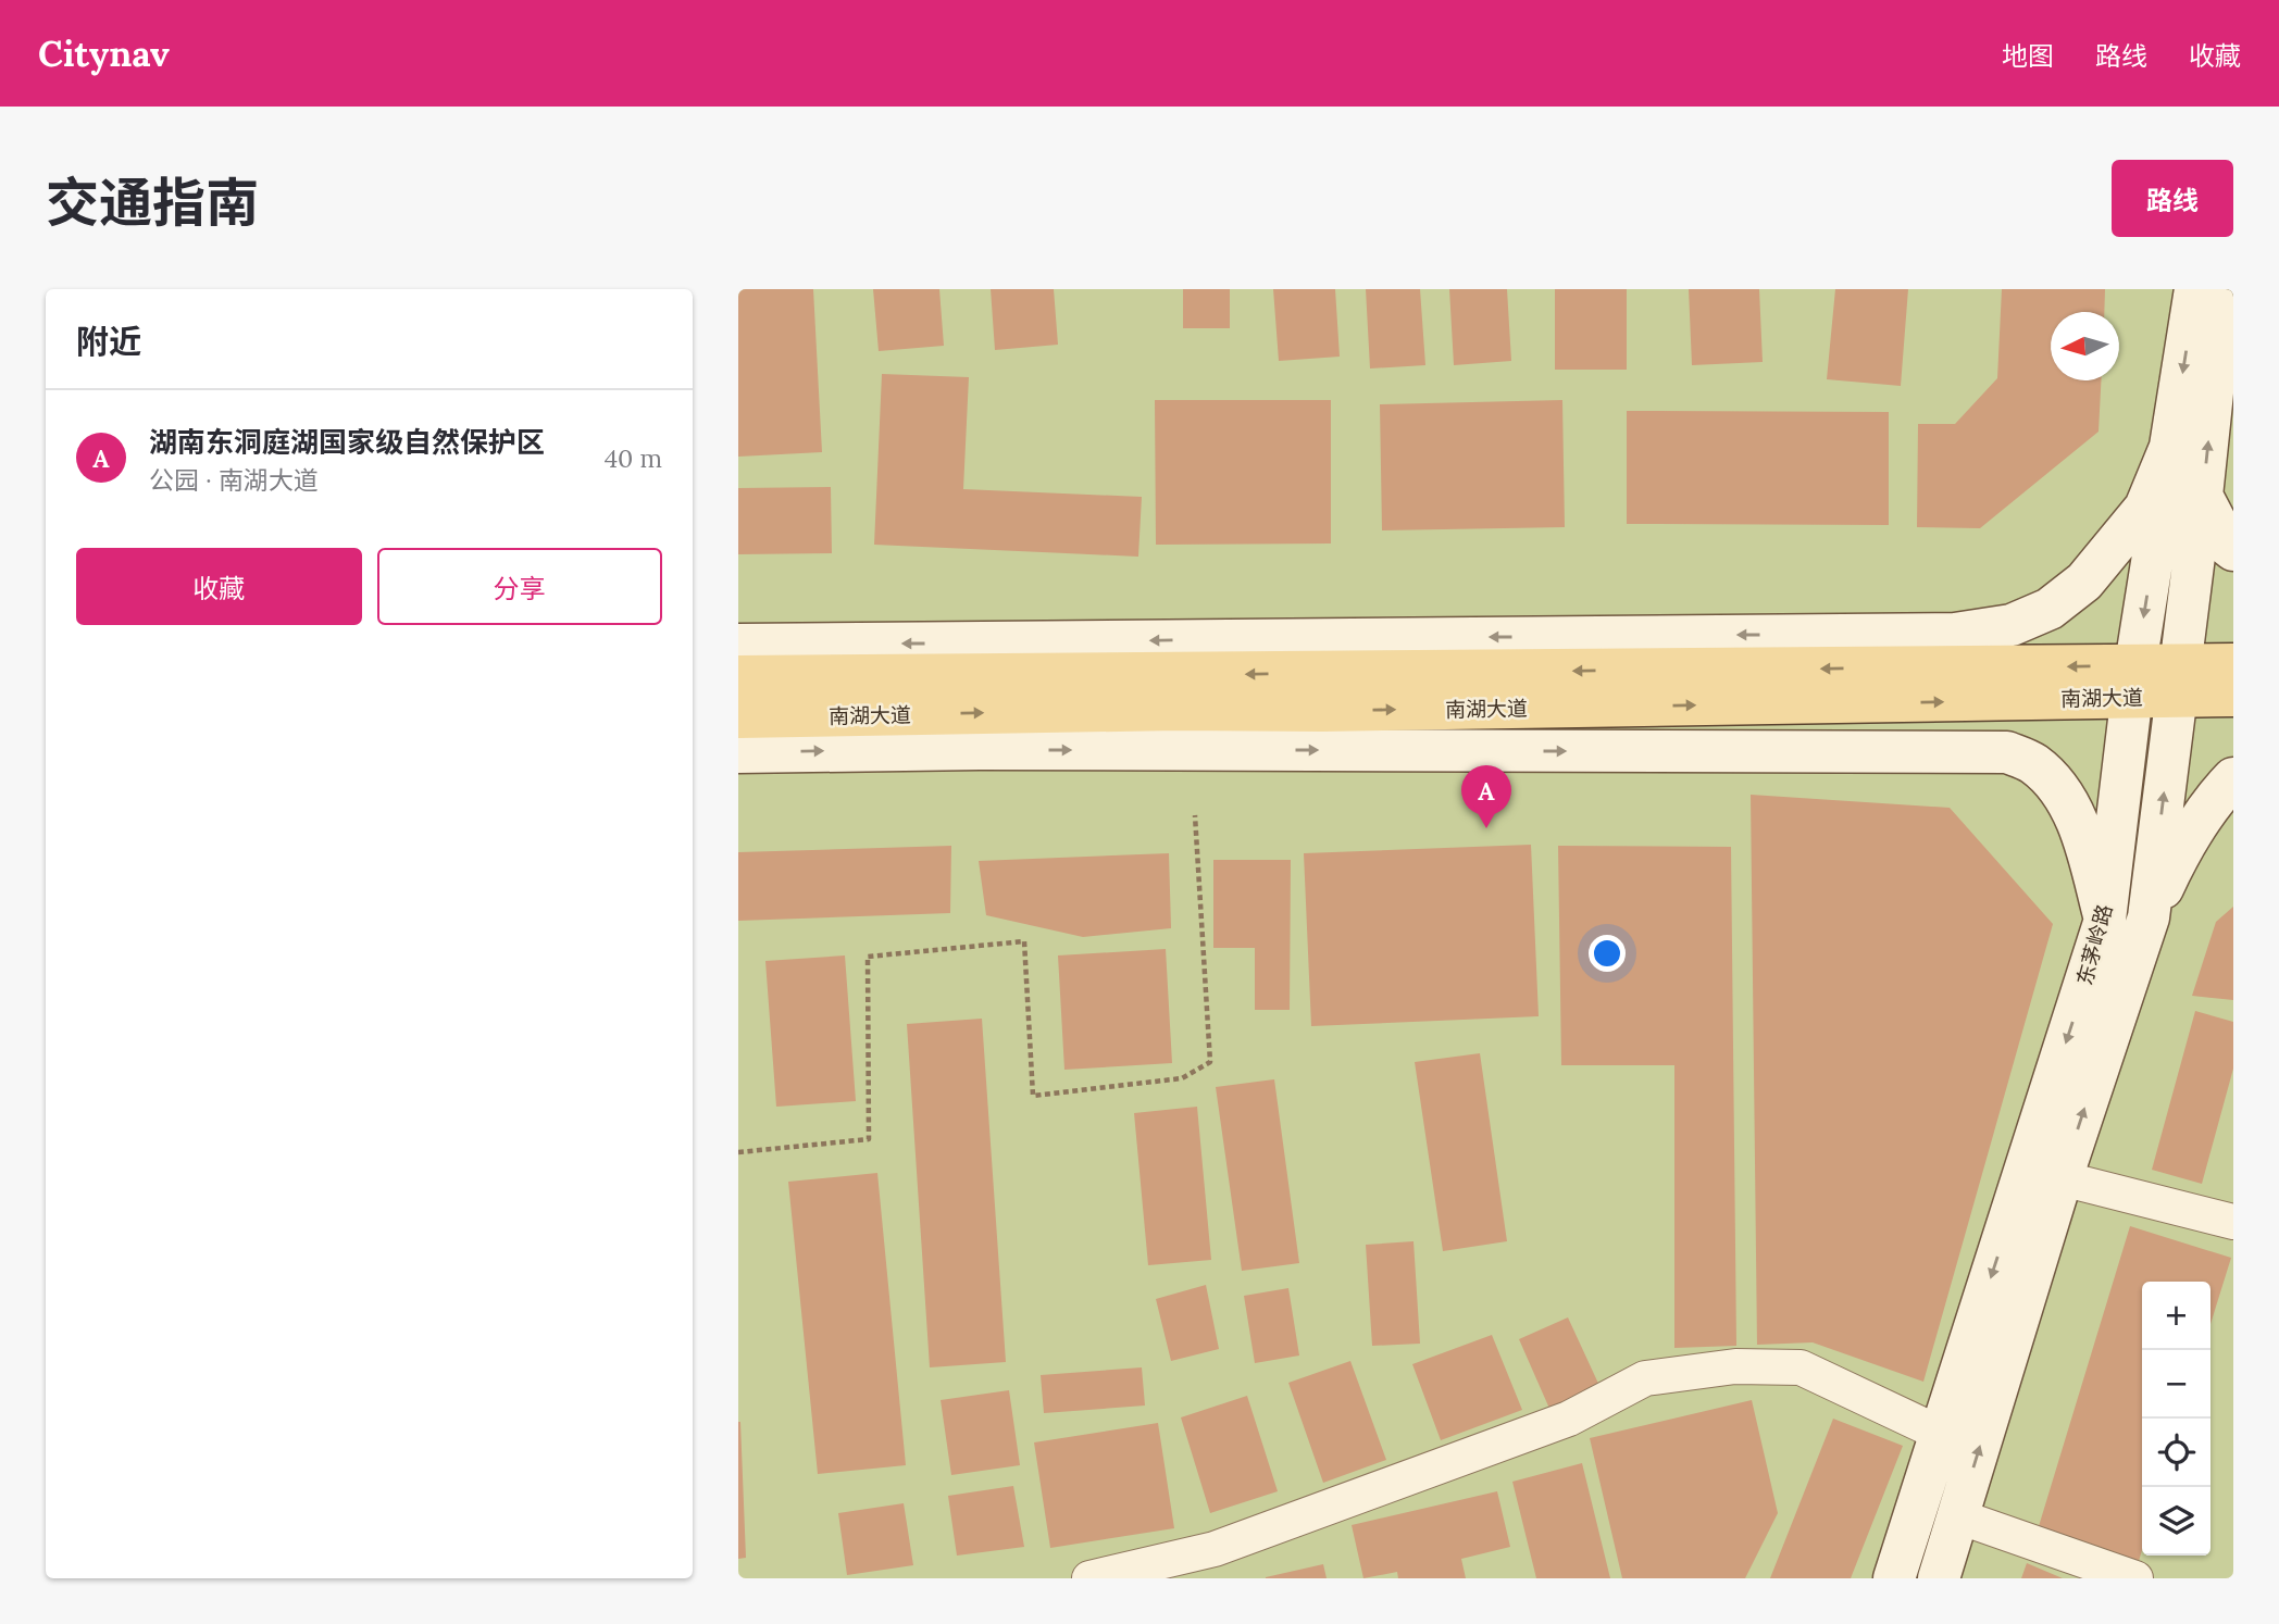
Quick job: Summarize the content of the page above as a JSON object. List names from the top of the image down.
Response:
{
  "streets": {
    "main road": ["南湖大道"],
    "street": ["东茅岭路"]
  },
  "crossings": [
    ["南湖大道", "东茅岭路"]
  ],
  "north": "left",
  "page": {
    "header": "Citynav",
    "nav": ["地图", "路线", "收藏"],
    "title": "交通指南",
    "buttons": [
      "路线",
      ["收藏", "分享"]
    ],
    "heading": "附近",
    "list": [
      {
        "mark": "A",
        "name": "湖南东洞庭湖国家级自然保护区",
        "note": "公园 · 南湖大道",
        "value": "40 m"
      }
    ],
    "pins": "A",
    "map_buttons": ["+", "−"]
  }
}
